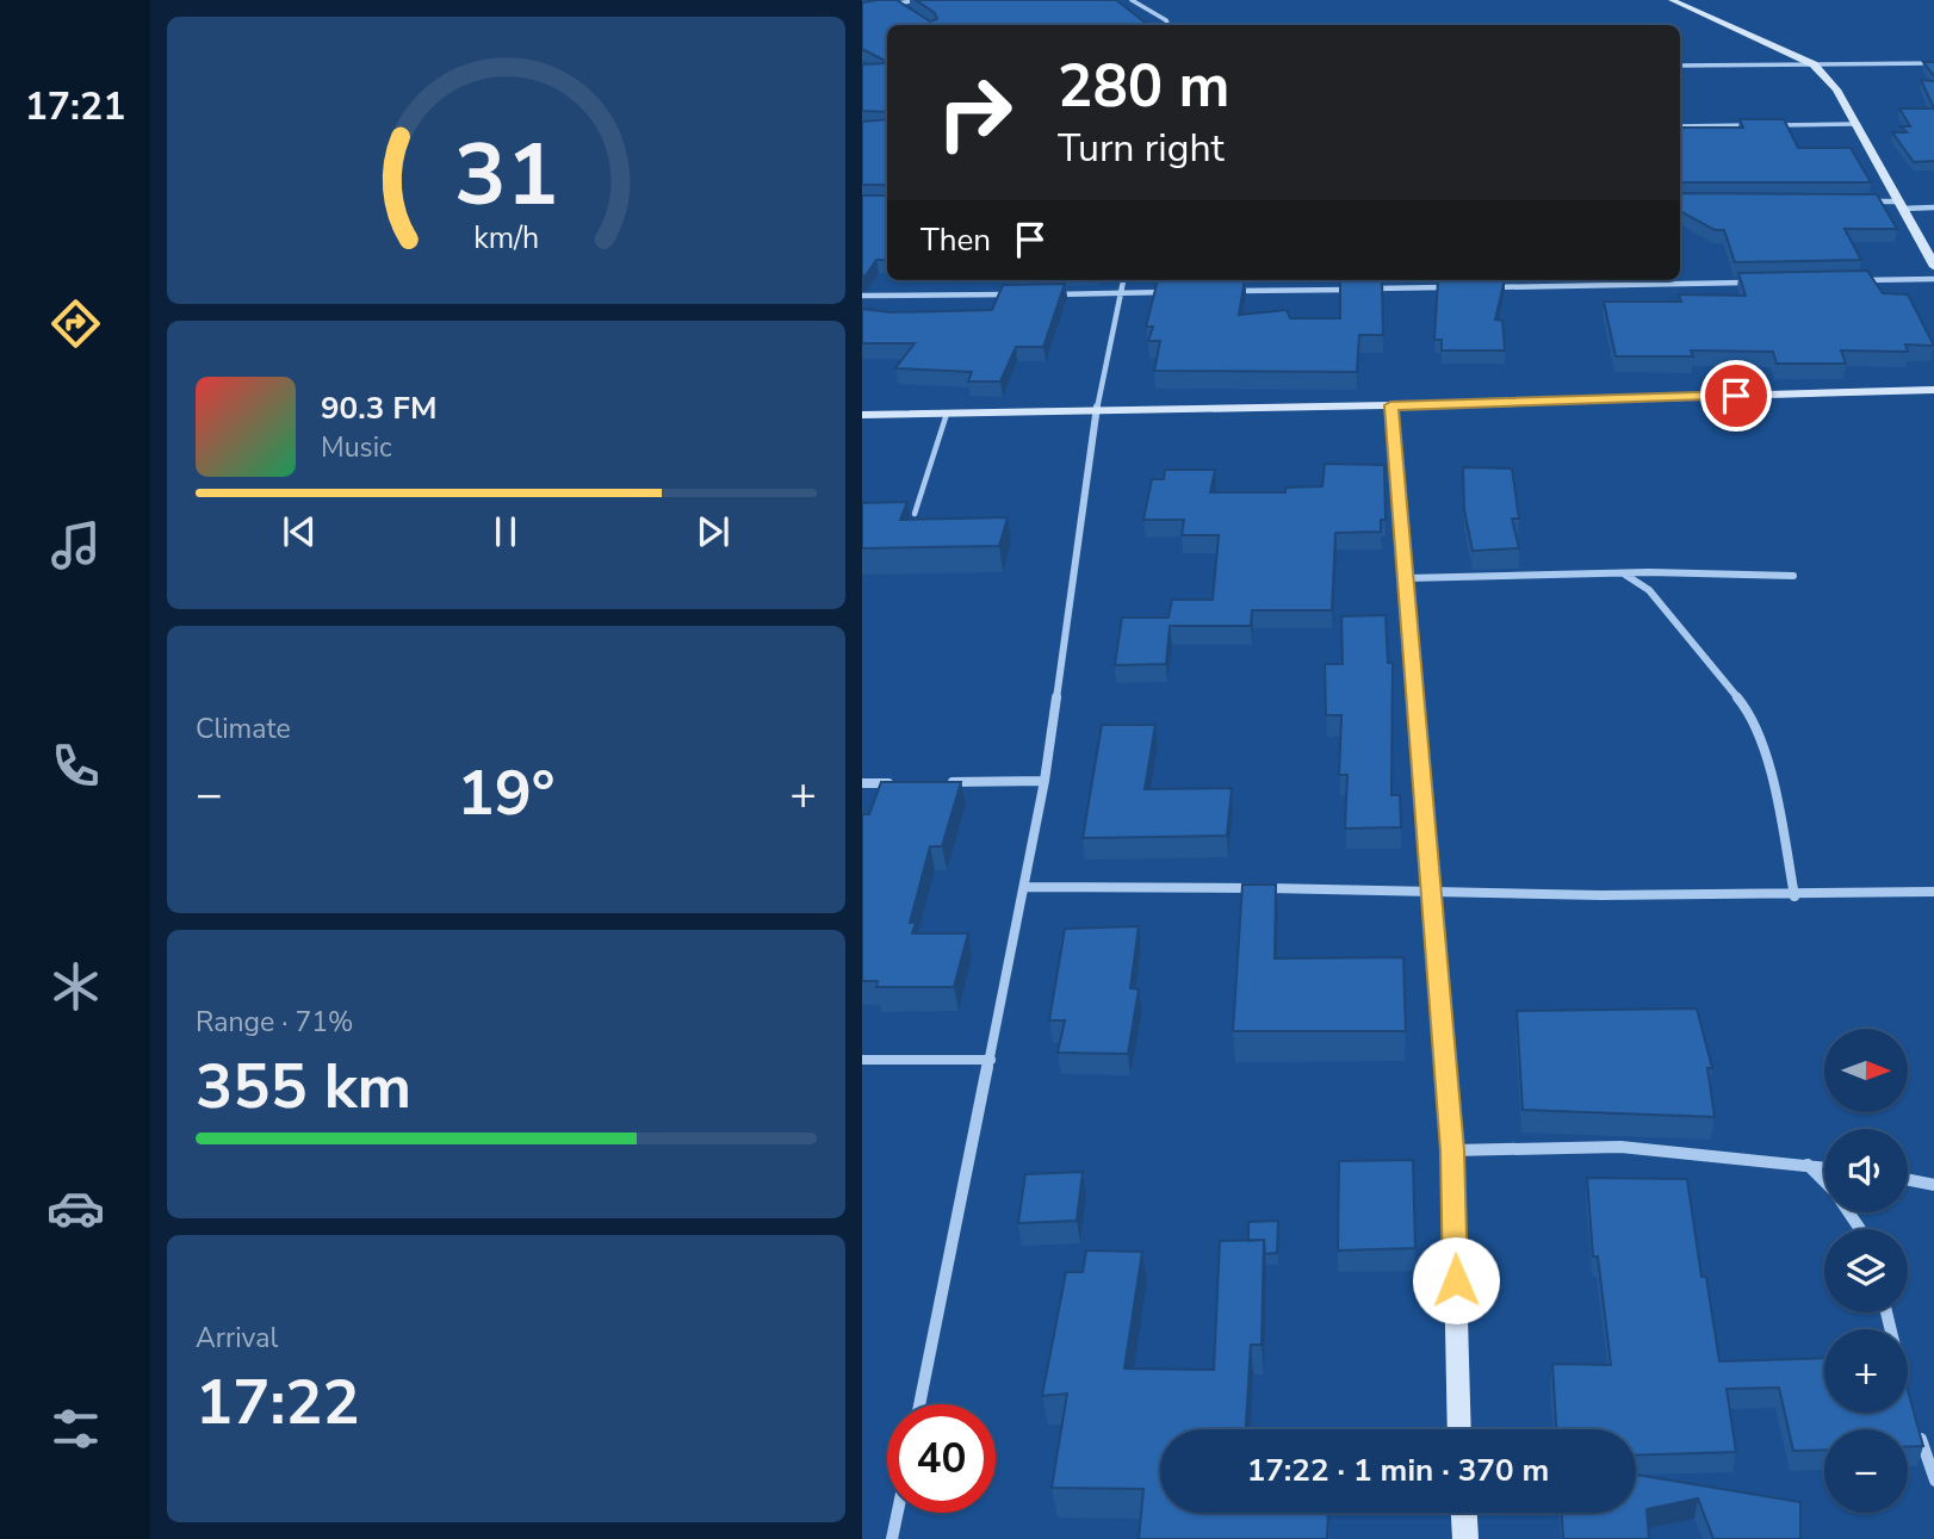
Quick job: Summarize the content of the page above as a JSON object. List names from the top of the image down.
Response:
{
  "north": "right",
  "page": {
    "tabs": "17:21",
    "turn": ["280 m", "Turn right"],
    "then": "Then",
    "song": ["90.3 FM", "Music"],
    "tile": [
      "Climate",
      ["Range · 71%", "355 km"],
      ["Arrival", "17:22"]
    ],
    "heat": ["−", "19°", "+"],
    "map_buttons": ["+", "−"],
    "limit": "40",
    "trip": "17:22 · 1 min · 370 m",
    "gauge": ["31", "km/h"]
  }
}
